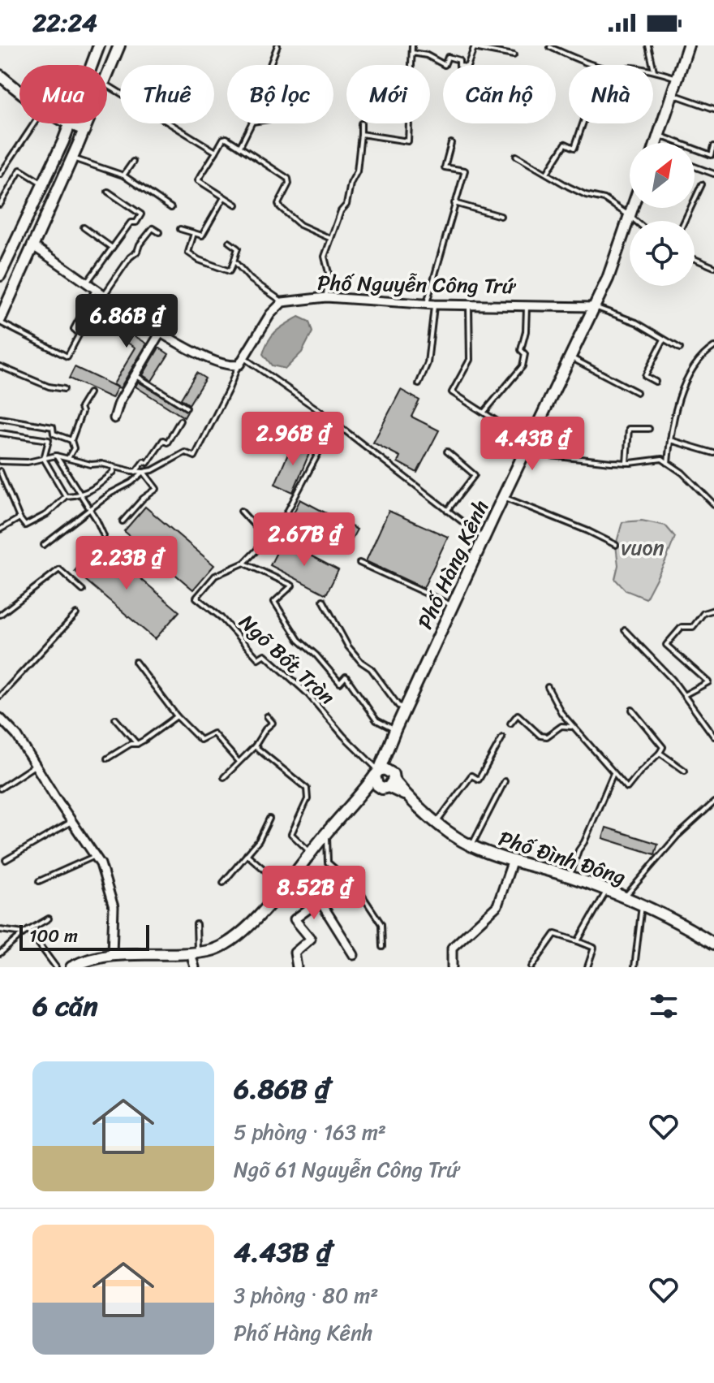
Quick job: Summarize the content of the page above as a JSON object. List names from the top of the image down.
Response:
{
  "streets": {
    "street": ["Phố Nguyễn Công Trứ", "Phố Hàng Kênh", "Phố Đình Đông"],
    "lane": ["Ngõ Bốt Tròn"]
  },
  "crossings": [
    ["Phố Nguyễn Công Trứ", "Phố Hàng Kênh"],
    ["Phố Hàng Kênh", "Ngõ Bốt Tròn"],
    ["Phố Hàng Kênh", "Phố Đình Đông"]
  ],
  "parks": ["vuon"],
  "scale_bar": "100 m",
  "north": "top right",
  "page": {
    "status": "22:24",
    "chip": [
      "Mua",
      "Thuê",
      "Bộ lọc",
      "Mới",
      "Căn hộ",
      "Nhà"
    ],
    "price": [
      "6.86B ₫",
      "2.96B ₫",
      "4.43B ₫",
      "2.67B ₫",
      "2.23B ₫",
      "8.52B ₫"
    ],
    "scale": "100 m",
    "heading": "6 căn",
    "list": [
      {
        "name": "6.86B ₫",
        "note": "5 phòng · 163 m² · Ngõ 61 Nguyễn Công Trứ"
      },
      {
        "name": "4.43B ₫",
        "note": "3 phòng · 80 m² · Phố Hàng Kênh"
      }
    ]
  }
}
